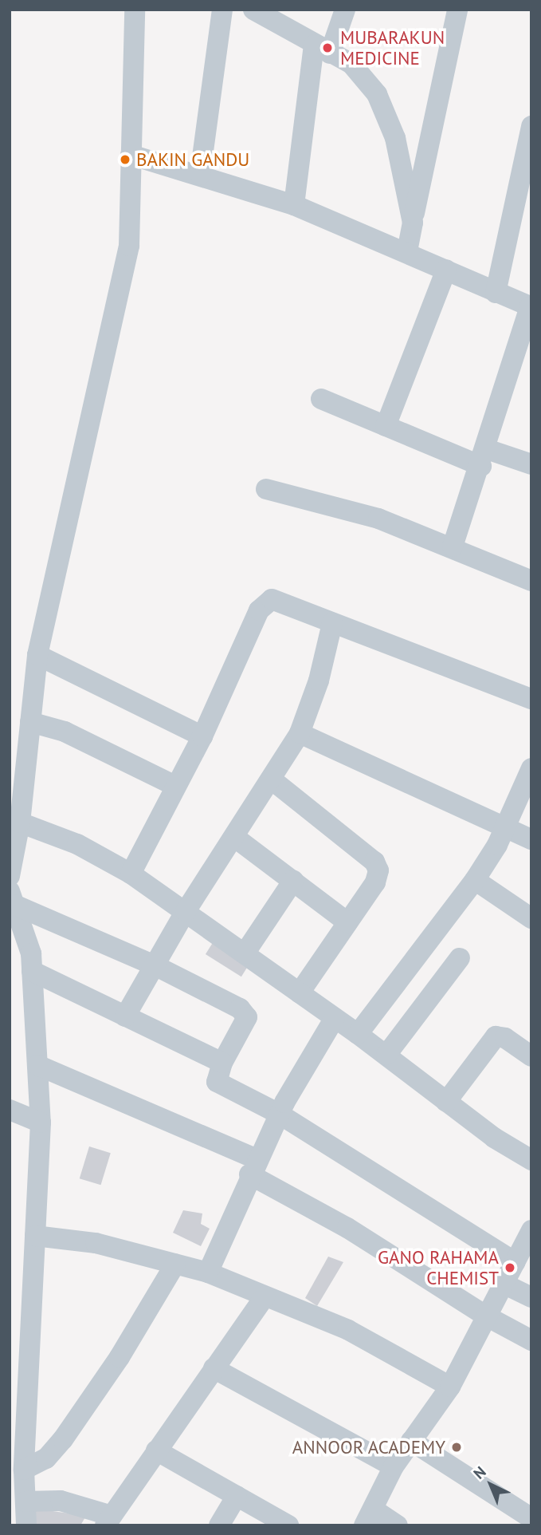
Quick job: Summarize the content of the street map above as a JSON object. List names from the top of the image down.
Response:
{
  "places": [
    "MUBARAKUN MEDICINE",
    "BAKIN GANDU",
    "GANO RAHAMA CHEMIST",
    "ANNOOR ACADEMY"
  ],
  "north": "top left"
}
